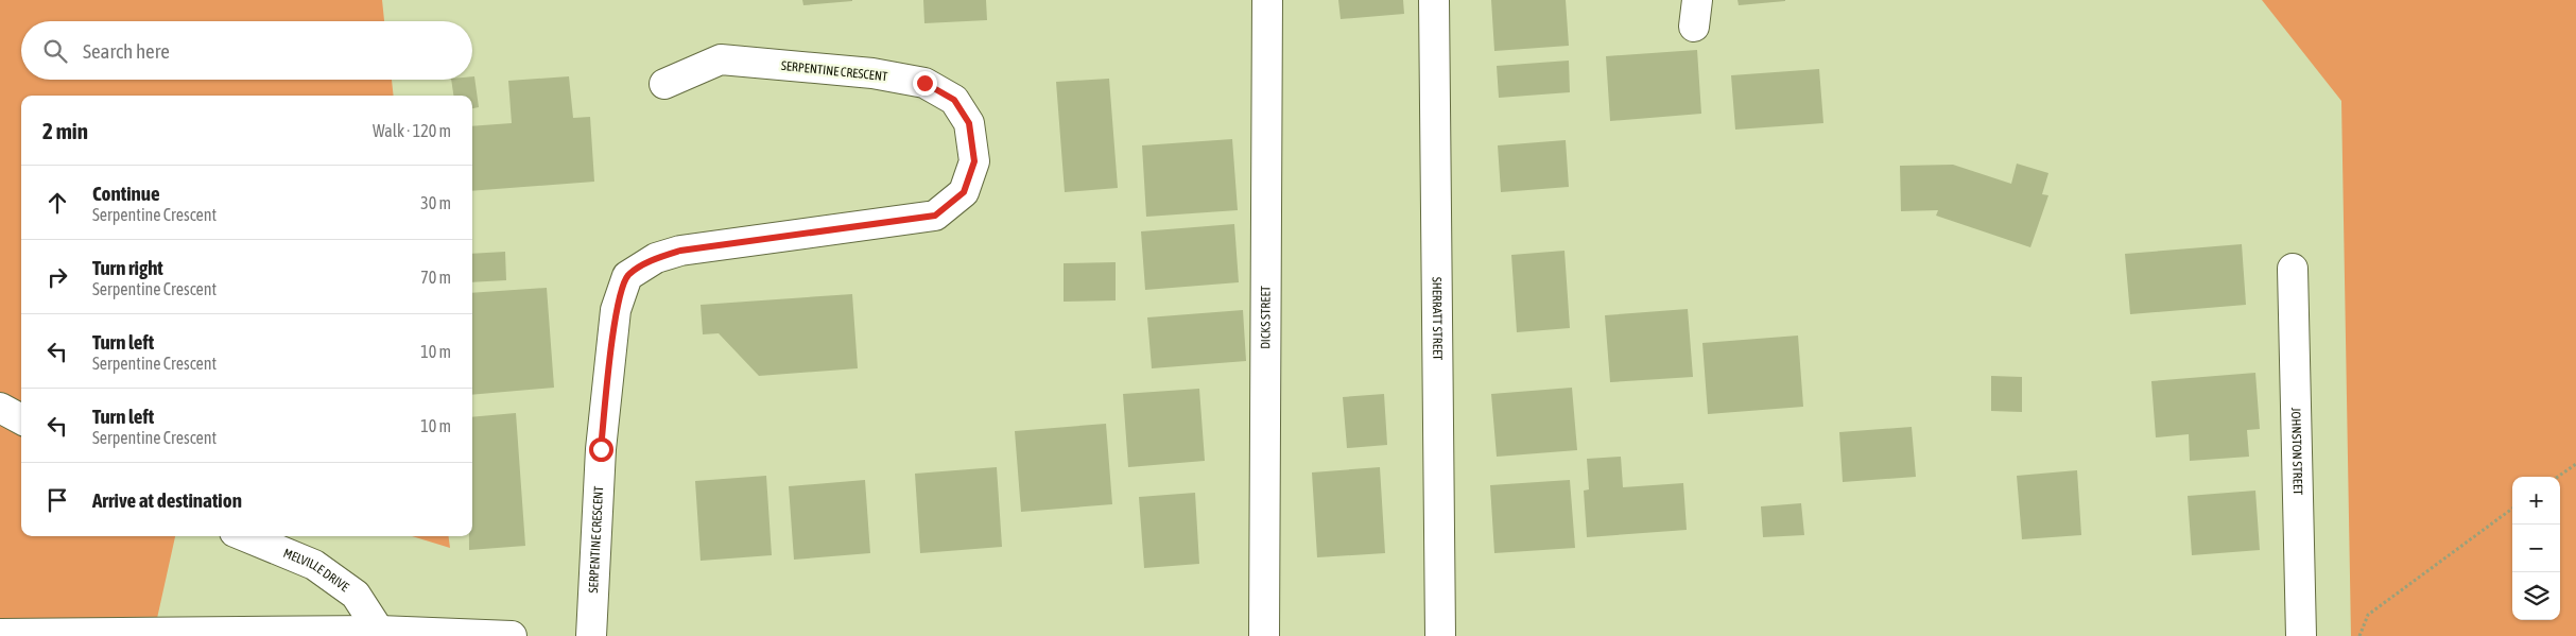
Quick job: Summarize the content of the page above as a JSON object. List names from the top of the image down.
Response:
{
  "streets": {
    "street": [
      "SERPENTINE CRESCENT",
      "DICKS STREET",
      "SHERRATT STREET",
      "JOHNSTON STREET",
      "MELVILLE DRIVE"
    ]
  },
  "page": {
    "search": "Search here",
    "heading": ["2 min", "Walk · 120 m"],
    "list": [
      ["Continue", "Serpentine Crescent", "30 m"],
      ["Turn right", "Serpentine Crescent", "70 m"],
      ["Turn left", "Serpentine Crescent", "10 m"],
      ["Turn left", "Serpentine Crescent", "10 m"],
      "Arrive at destination"
    ],
    "map_buttons": ["+", "−"]
  }
}
